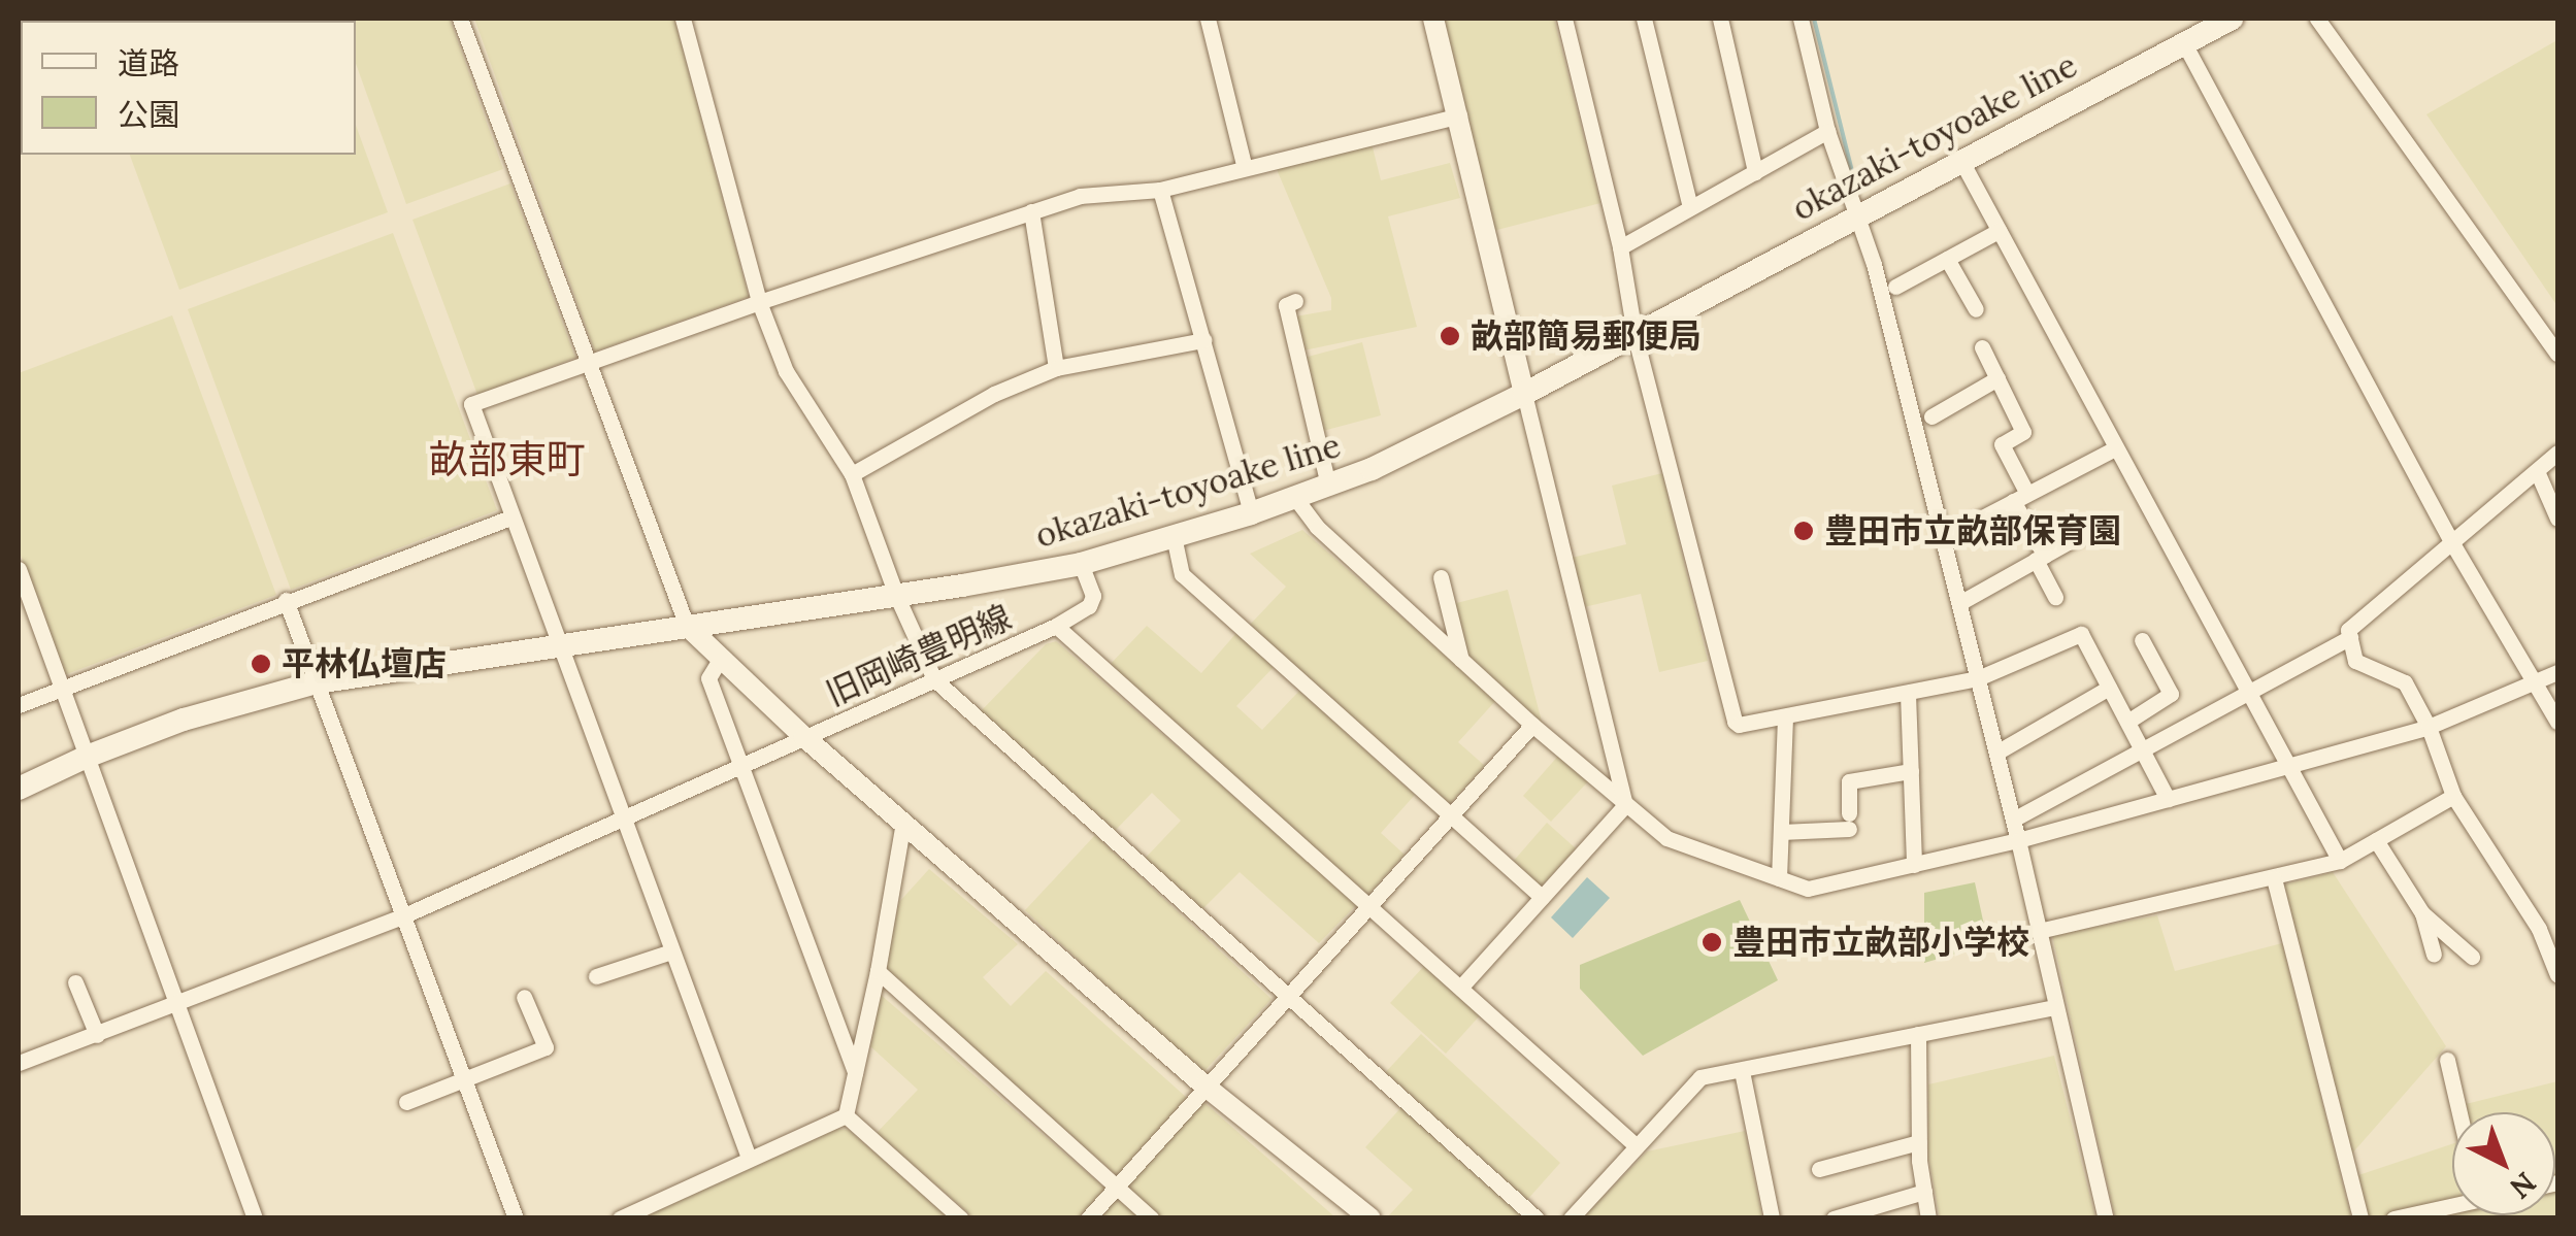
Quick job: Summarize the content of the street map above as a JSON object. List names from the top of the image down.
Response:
{
  "streets": {
    "main road": ["okazaki-toyoake line"],
    "street": ["旧岡崎豊明線"]
  },
  "crossings": [
    ["okazaki-toyoake line", "旧岡崎豊明線"]
  ],
  "districts": ["畝部東町"],
  "places": [
    "畝部簡易郵便局",
    "豊田市立畝部保育園",
    "平林仏壇店",
    "豊田市立畝部小学校"
  ],
  "legend": ["道路", "公園"],
  "north": "bottom right"
}
